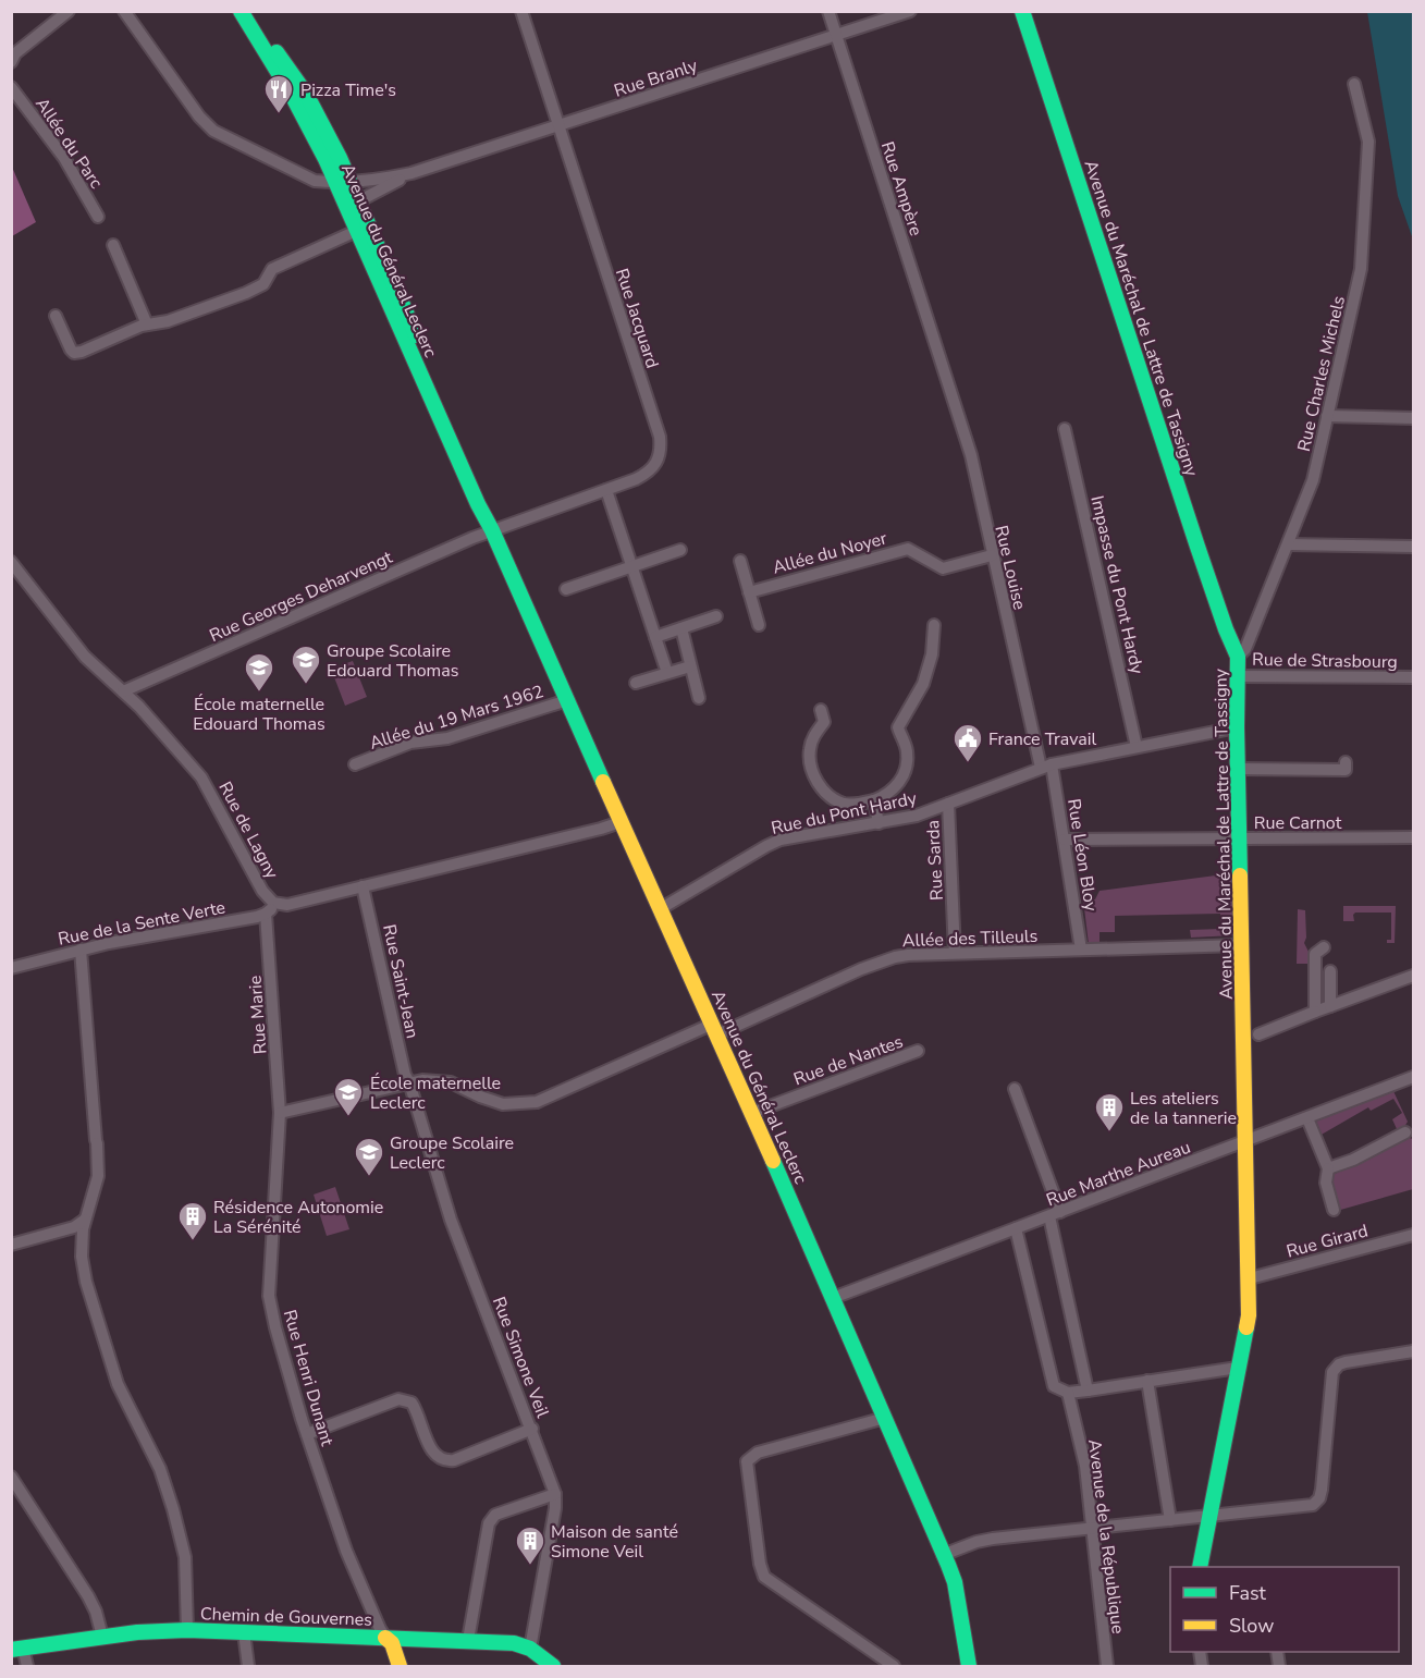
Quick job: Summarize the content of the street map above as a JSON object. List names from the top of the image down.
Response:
{
  "streets": {
    "street": [
      "Rue Branly",
      "Allée du Parc",
      "Rue Ampère",
      "Avenue du Général Leclerc",
      "Rue Jacquard",
      "Avenue du Maréchal de Lattre de Tassigny",
      "Rue Charles Michels",
      "Allée du Noyer",
      "Rue Louise",
      "Impasse du Pont Hardy",
      "Rue Georges Deharvengt",
      "Rue de Strasbourg",
      "Allée du 19 Mars 1962",
      "Rue du Pont Hardy",
      "Rue Carnot",
      "Rue de Lagny",
      "Rue Léon Bloy",
      "Rue Sarda",
      "Rue de la Sente Verte",
      "Allée des Tilleuls",
      "Rue Saint-Jean",
      "Rue Marie",
      "Rue de Nantes",
      "Rue Marthe Aureau",
      "Rue Girard",
      "Rue Simone Veil",
      "Rue Henri Dunant",
      "Avenue de la République",
      "Chemin de Gouvernes"
    ]
  },
  "crossings": [
    ["Rue Branly", "Rue Ampère"],
    ["Rue Branly", "Avenue du Général Leclerc"],
    ["Rue Branly", "Rue Jacquard"],
    ["Rue Ampère", "Rue Louise"],
    ["Avenue du Général Leclerc", "Rue Jacquard"],
    ["Avenue du Général Leclerc", "Rue Georges Deharvengt"],
    ["Avenue du Général Leclerc", "Allée du 19 Mars 1962"],
    ["Avenue du Général Leclerc", "Rue du Pont Hardy"],
    ["Avenue du Général Leclerc", "Rue de Lagny"],
    ["Avenue du Général Leclerc", "Allée des Tilleuls"],
    ["Avenue du Général Leclerc", "Rue de Nantes"],
    ["Avenue du Général Leclerc", "Rue Marthe Aureau"],
    ["Rue Jacquard", "Rue Georges Deharvengt"],
    ["Avenue du Maréchal de Lattre de Tassigny", "Rue Charles Michels"],
    ["Avenue du Maréchal de Lattre de Tassigny", "Rue de Strasbourg"],
    ["Avenue du Maréchal de Lattre de Tassigny", "Rue du Pont Hardy"],
    ["Avenue du Maréchal de Lattre de Tassigny", "Rue Carnot"],
    ["Avenue du Maréchal de Lattre de Tassigny", "Allée des Tilleuls"],
    ["Avenue du Maréchal de Lattre de Tassigny", "Rue Marthe Aureau"],
    ["Avenue du Maréchal de Lattre de Tassigny", "Rue Girard"],
    ["Allée du Noyer", "Rue Louise"],
    ["Rue Louise", "Rue du Pont Hardy"],
    ["Rue Louise", "Rue Léon Bloy"],
    ["Impasse du Pont Hardy", "Rue du Pont Hardy"],
    ["Rue Georges Deharvengt", "Rue de Lagny"],
    ["Rue du Pont Hardy", "Rue Léon Bloy"],
    ["Rue du Pont Hardy", "Rue Sarda"],
    ["Rue Carnot", "Rue Léon Bloy"],
    ["Rue de Lagny", "Rue Saint-Jean"],
    ["Rue Léon Bloy", "Allée des Tilleuls"],
    ["Rue Sarda", "Allée des Tilleuls"],
    ["Rue de la Sente Verte", "Rue Marie"],
    ["Allée des Tilleuls", "Rue Saint-Jean"],
    ["Allée des Tilleuls", "Rue Marie"],
    ["Allée des Tilleuls", "Rue Simone Veil"],
    ["Allée des Tilleuls", "Rue Henri Dunant"],
    ["Rue Saint-Jean", "Rue Simone Veil"],
    ["Rue Marie", "Rue Henri Dunant"],
    ["Rue Marthe Aureau", "Avenue de la République"],
    ["Rue Simone Veil", "Chemin de Gouvernes"],
    ["Rue Henri Dunant", "Chemin de Gouvernes"]
  ],
  "places": {
    "restaurant": ["Pizza Time's"],
    "school or university": [
      "Groupe Scolaire Edouard Thomas",
      "École maternelle Edouard Thomas",
      "École maternelle Leclerc",
      "Groupe Scolaire Leclerc"
    ],
    "public building": ["France Travail"],
    "building": ["Les ateliers de la tannerie", "Résidence Autonomie La Sérénité", "Maison de santé Simone Veil"]
  },
  "legend": ["Fast", "Slow"]
}
